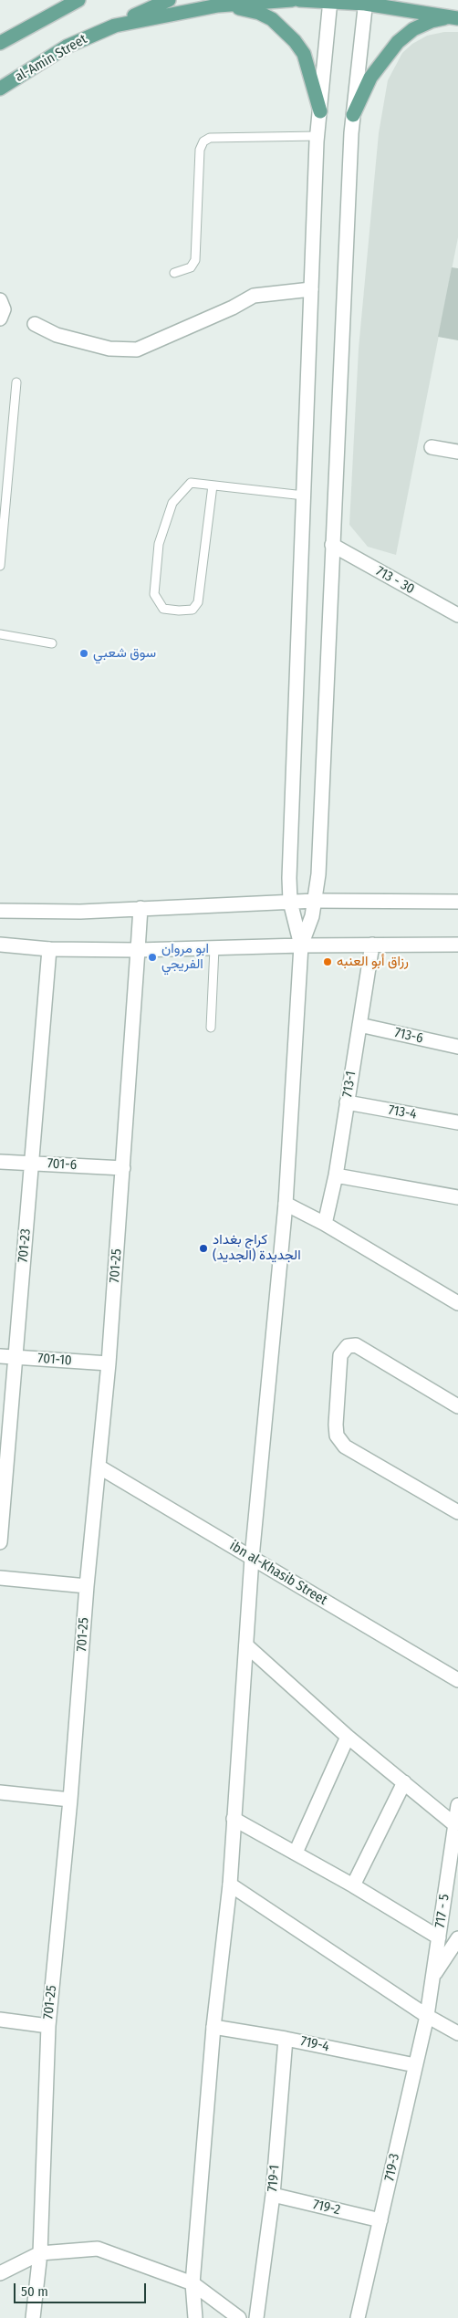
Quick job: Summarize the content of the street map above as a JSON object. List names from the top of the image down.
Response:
{
  "streets": {
    "main road": ["al-Amin Street"],
    "street": [
      "713 - 30",
      "713-6",
      "713-1",
      "713-4",
      "701-6",
      "701-23",
      "701-25",
      "701-10",
      "ibn al-Khasib Street",
      "717 - 5",
      "719-4",
      "719-3",
      "719-1",
      "719-2"
    ]
  },
  "crossings": [
    ["713-6", "713-1"],
    ["713-1", "713-4"],
    ["701-6", "701-23"],
    ["701-6", "701-25"],
    ["701-23", "701-10"],
    ["701-25", "701-10"],
    ["701-25", "ibn al-Khasib Street"],
    ["717 - 5", "719-3"],
    ["719-4", "719-3"],
    ["719-4", "719-1"],
    ["719-3", "719-2"],
    ["719-1", "719-2"]
  ],
  "places": [
    "سوق شعبي",
    "ابو مروان الفريجي",
    "رزاق أبو العنبه",
    "كراج بغداد الجديدة (الجديد)"
  ],
  "scale_bar": "50 m"
}
